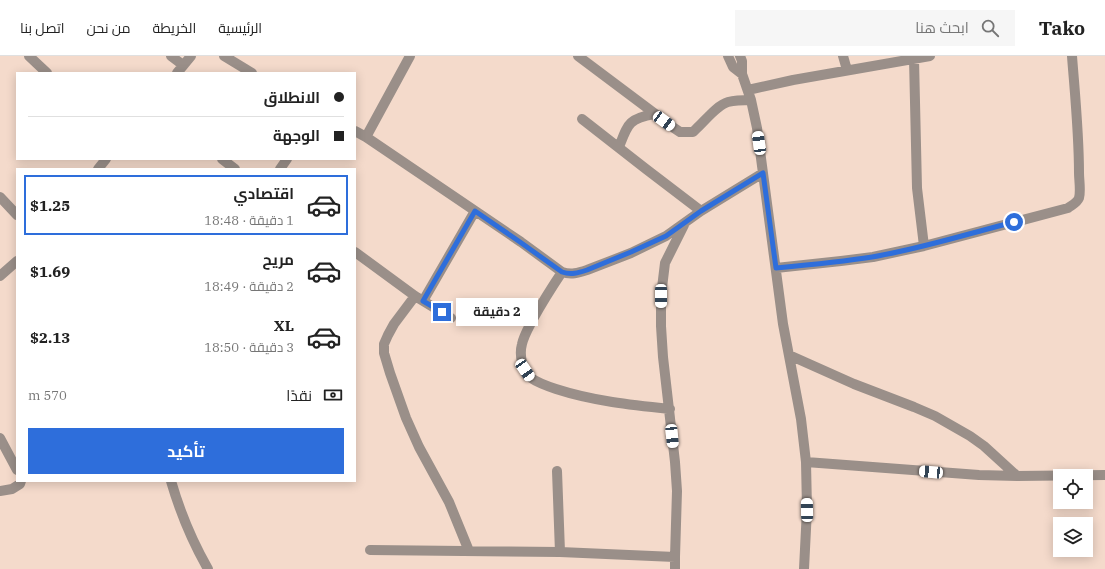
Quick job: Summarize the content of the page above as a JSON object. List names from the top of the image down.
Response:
{
  "page": {
    "header": "Tako",
    "search": "ابحث هنا",
    "nav": [
      "الرئيسية",
      "الخريطة",
      "من نحن",
      "اتصل بنا"
    ],
    "banner": ["الانطلاق", "الوجهة"],
    "list": [
      {
        "name": "اقتصادي",
        "note": "1 دقيقة · 18:48",
        "value": "$1.25"
      },
      {
        "name": "مريح",
        "note": "2 دقيقة · 18:49",
        "value": "$1.69"
      },
      {
        "name": "XL",
        "note": "3 دقيقة · 18:50",
        "value": "$2.13"
      }
    ],
    "bubble": "2 دقيقة",
    "pay": ["نقدًا", "570 m"],
    "buttons": "تأكيد"
  }
}
